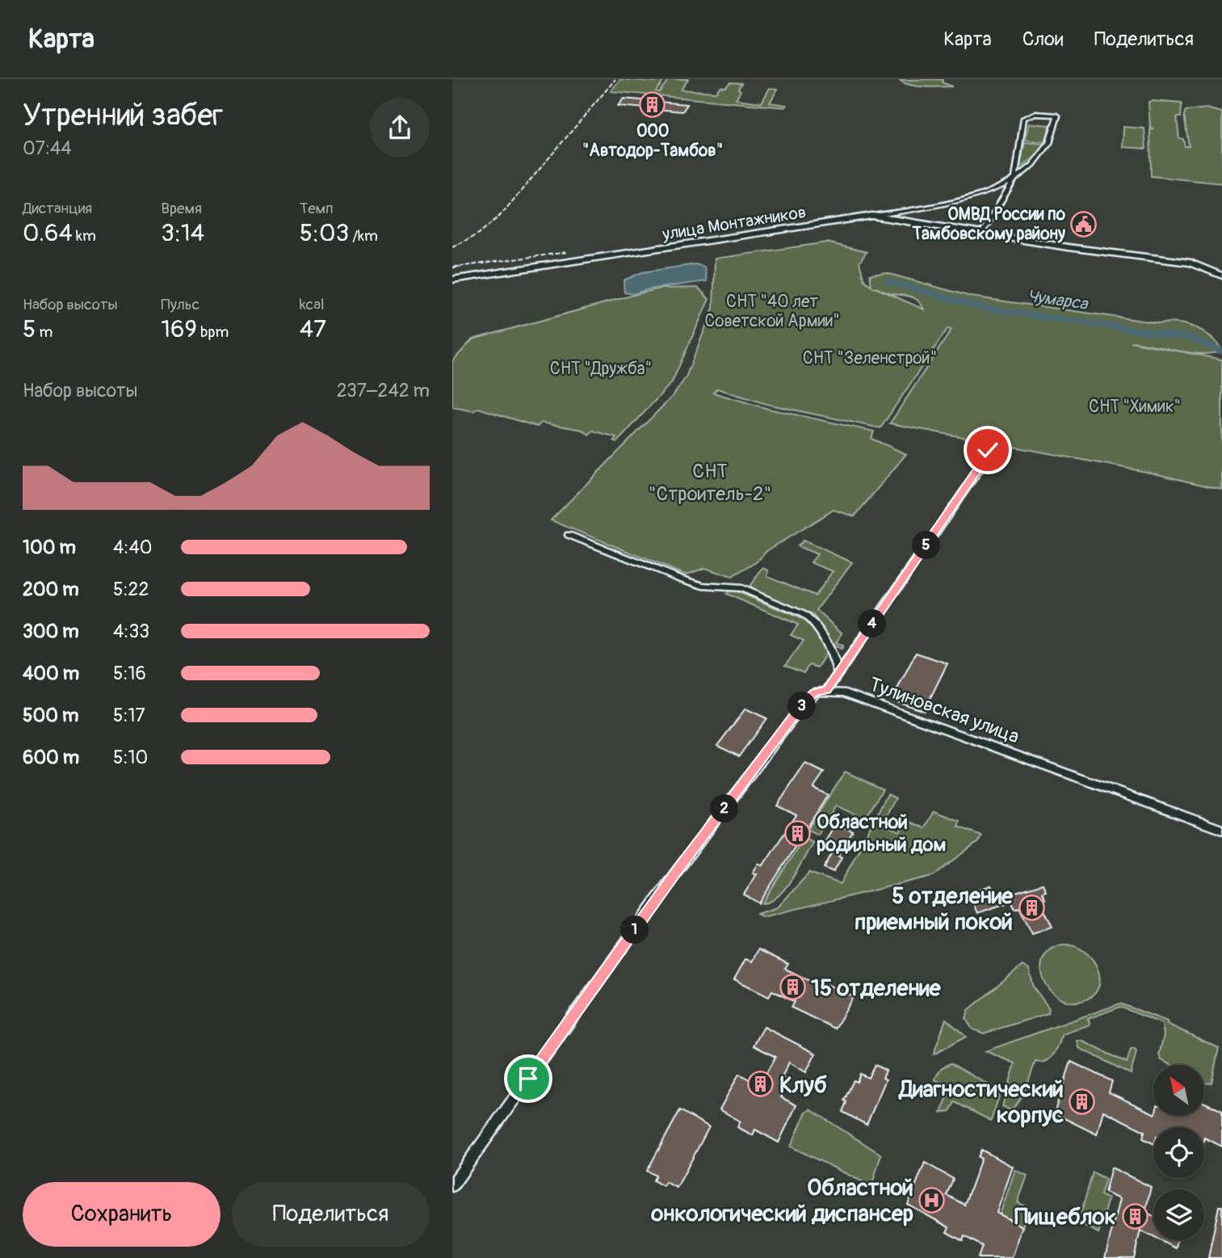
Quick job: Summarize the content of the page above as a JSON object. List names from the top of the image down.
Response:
{
  "streets": {
    "main road": ["улица Монтажников"],
    "street": ["Тулиновская улица"]
  },
  "water": ["Чумарса"],
  "parks": [
    "СНТ \"40 лет Советской Армии\"",
    "СНТ \"Зеленстрой\"",
    "СНТ \"Дружба\"",
    "СНТ \"Химик\"",
    "СНТ \"Строитель-2\""
  ],
  "places": {
    "building": [
      "ООО \"Автодор-Тамбов\"",
      "Областной родильный дом",
      "5 отделение приемный покой",
      "15 отделение",
      "Клуб",
      "Диагностический корпус",
      "Пищеблок"
    ],
    "public building": ["ОМВД России по Тамбовскому району"],
    "hospital": ["Областной онкологический диспансер"]
  },
  "north": "top left",
  "page": {
    "header": "Карта",
    "nav": ["Карта", "Слои", "Поделиться"],
    "heading": ["Утренний забег", "07:44"],
    "stats": [
      ["Дистанция", "0.64 km"],
      ["Время", "3:14"],
      ["Темп", "5:03 /km"],
      ["Набор высоты", "5 m"],
      ["Пульс", "169 bpm"],
      ["kcal", "47"]
    ],
    "chart": ["Набор высоты", "237–242 m"],
    "list": [
      {
        "name": "100 m",
        "note": "4:40"
      },
      {
        "name": "200 m",
        "note": "5:22"
      },
      {
        "name": "300 m",
        "note": "4:33"
      },
      {
        "name": "400 m",
        "note": "5:16"
      },
      {
        "name": "500 m",
        "note": "5:17"
      },
      {
        "name": "600 m",
        "note": "5:10"
      }
    ],
    "pins": [
      "5",
      "4",
      "3",
      "2",
      "1"
    ],
    "buttons": ["Сохранить", "Поделиться"]
  }
}
